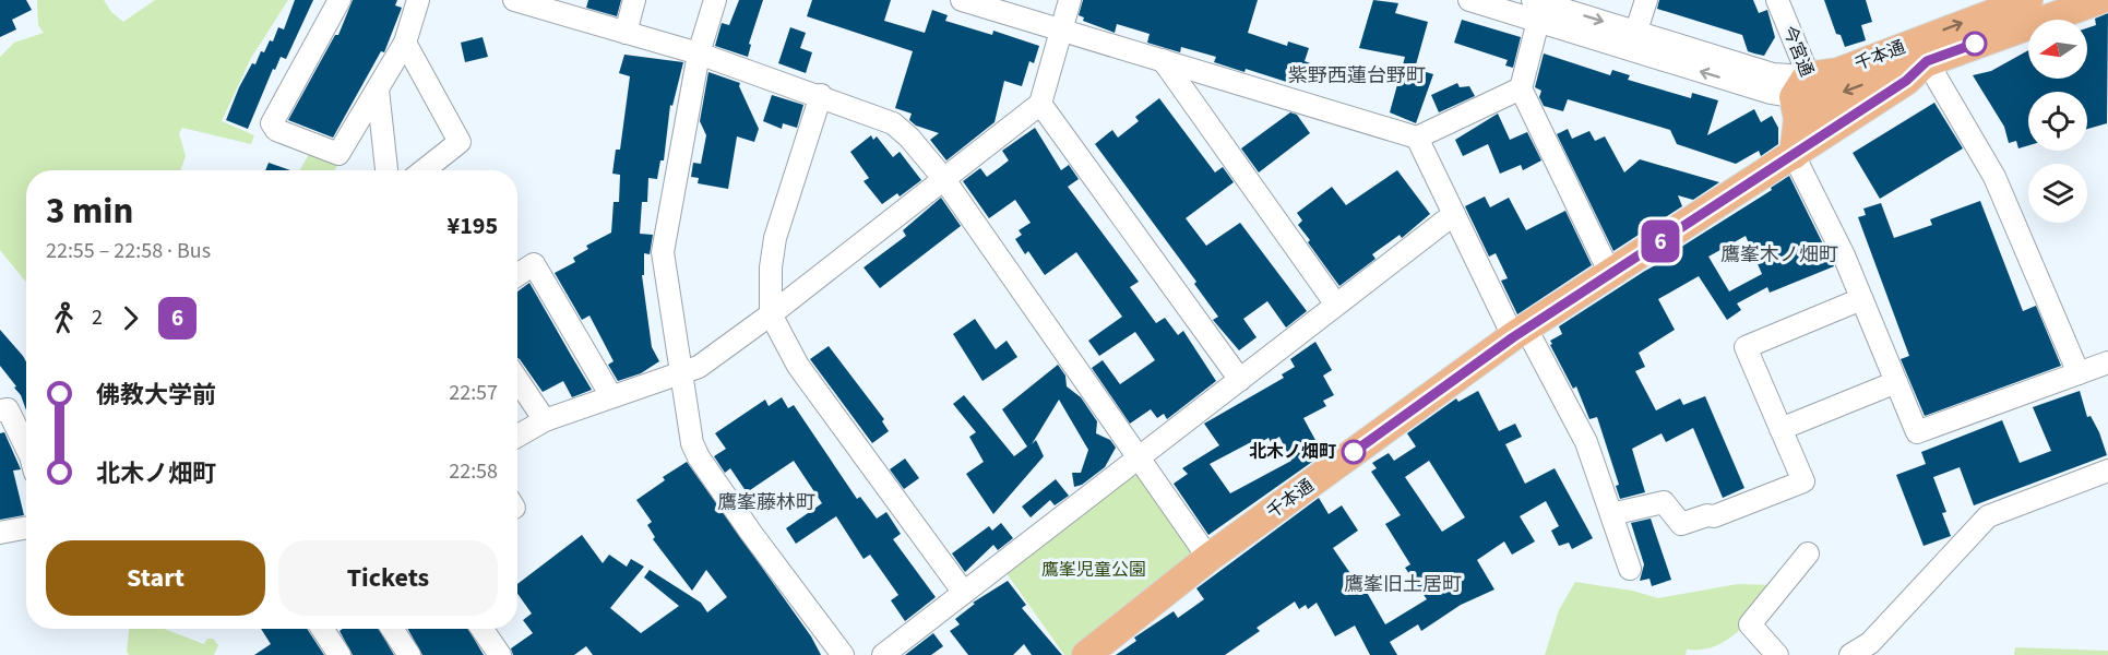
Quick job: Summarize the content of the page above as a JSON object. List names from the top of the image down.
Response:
{
  "streets": {
    "main road": ["千本通"],
    "street": ["今宮通"]
  },
  "crossings": [
    ["今宮通", "千本通"]
  ],
  "districts": [
    "紫野西蓮台野町",
    "鷹峯木ノ畑町",
    "鷹峯藤林町",
    "鷹峯旧土居町"
  ],
  "parks": ["鷹峯児童公園"],
  "places": ["北木ノ畑町"],
  "lines": ["bus line 6"],
  "north": "left",
  "page": {
    "on_map": "6",
    "heading": ["3 min", "22:55 – 22:58 · Bus", "¥195"],
    "legs": ["2", "6"],
    "list": [
      {
        "name": "佛教大学前",
        "value": "22:57"
      },
      {
        "name": "北木ノ畑町",
        "value": "22:58"
      }
    ],
    "buttons": ["Start", "Tickets"]
  }
}
